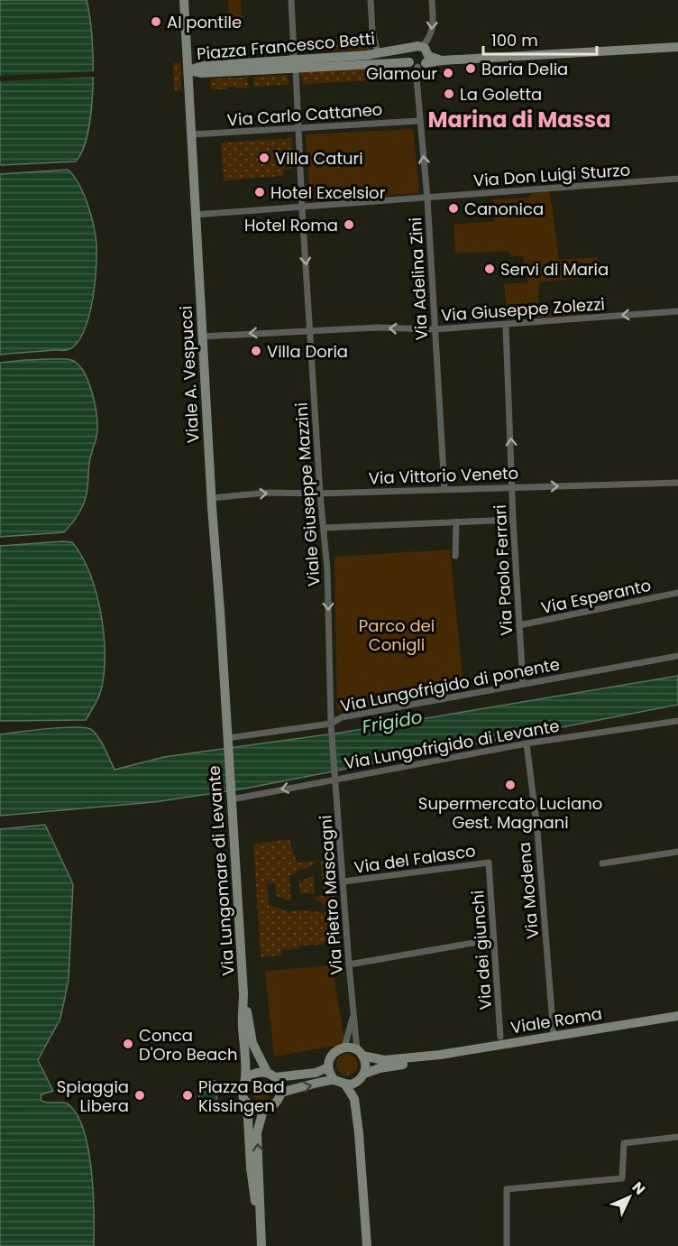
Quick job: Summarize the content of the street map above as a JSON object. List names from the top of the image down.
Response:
{
  "streets": {
    "main road": [
      "Piazza Francesco Betti",
      "Viale A. Vespucci",
      "Via Lungomare di Levante",
      "Viale Roma"
    ],
    "street": [
      "Via Carlo Cattaneo",
      "Via Don Luigi Sturzo",
      "Via Adelina Zini",
      "Via Giuseppe Zolezzi",
      "Via Vittorio Veneto",
      "Viale Giuseppe Mazzini",
      "Via Paolo Ferrari",
      "Via Esperanto",
      "Via Lungofrigido di ponente",
      "Via Lungofrigido di Levante",
      "Via del Falasco",
      "Via Modena",
      "Via Pietro Mascagni",
      "Via dei giunchi"
    ]
  },
  "crossings": [
    ["Piazza Francesco Betti", "Via Adelina Zini"],
    ["Piazza Francesco Betti", "Viale A. Vespucci"],
    ["Piazza Francesco Betti", "Viale Giuseppe Mazzini"],
    ["Via Carlo Cattaneo", "Via Adelina Zini"],
    ["Via Carlo Cattaneo", "Viale A. Vespucci"],
    ["Via Carlo Cattaneo", "Viale Giuseppe Mazzini"],
    ["Via Don Luigi Sturzo", "Via Adelina Zini"],
    ["Via Don Luigi Sturzo", "Viale A. Vespucci"],
    ["Via Don Luigi Sturzo", "Viale Giuseppe Mazzini"],
    ["Via Adelina Zini", "Via Giuseppe Zolezzi"],
    ["Via Adelina Zini", "Via Vittorio Veneto"],
    ["Via Giuseppe Zolezzi", "Viale A. Vespucci"],
    ["Via Giuseppe Zolezzi", "Viale Giuseppe Mazzini"],
    ["Via Giuseppe Zolezzi", "Via Paolo Ferrari"],
    ["Viale A. Vespucci", "Via Vittorio Veneto"],
    ["Viale A. Vespucci", "Via Lungofrigido di ponente"],
    ["Viale A. Vespucci", "Via Lungomare di Levante"],
    ["Via Vittorio Veneto", "Viale Giuseppe Mazzini"],
    ["Via Vittorio Veneto", "Via Paolo Ferrari"],
    ["Viale Giuseppe Mazzini", "Via Lungofrigido di ponente"],
    ["Viale Giuseppe Mazzini", "Via Lungofrigido di Levante"],
    ["Viale Giuseppe Mazzini", "Via Pietro Mascagni"],
    ["Via Paolo Ferrari", "Via Esperanto"],
    ["Via Paolo Ferrari", "Via Lungofrigido di ponente"],
    ["Via Lungofrigido di ponente", "Via Lungomare di Levante"],
    ["Via Lungofrigido di Levante", "Via Lungomare di Levante"],
    ["Via Lungofrigido di Levante", "Via Modena"],
    ["Via Lungofrigido di Levante", "Via Pietro Mascagni"],
    ["Via del Falasco", "Via Pietro Mascagni"],
    ["Via del Falasco", "Via dei giunchi"],
    ["Via Modena", "Viale Roma"],
    ["Via Pietro Mascagni", "Viale Roma"]
  ],
  "one_way": [
    "Via Giuseppe Zolezzi",
    "Via Vittorio Veneto",
    "Viale Giuseppe Mazzini",
    "Via Paolo Ferrari"
  ],
  "districts": ["Marina di Massa"],
  "water": ["Frigido"],
  "parks": ["Parco dei Conigli"],
  "places": [
    "Al pontile",
    "Baria Delia",
    "Glamour",
    "La Goletta",
    "Villa Caturi",
    "Hotel Excelsior",
    "Canonica",
    "Hotel Roma",
    "Servi di Maria",
    "Villa Doria",
    "Supermercato Luciano Gest. Magnani",
    "Conca D'Oro Beach",
    "Spiaggia Libera",
    "Piazza Bad Kissingen"
  ],
  "scale_bar": "100 m",
  "north": "top right"
}
